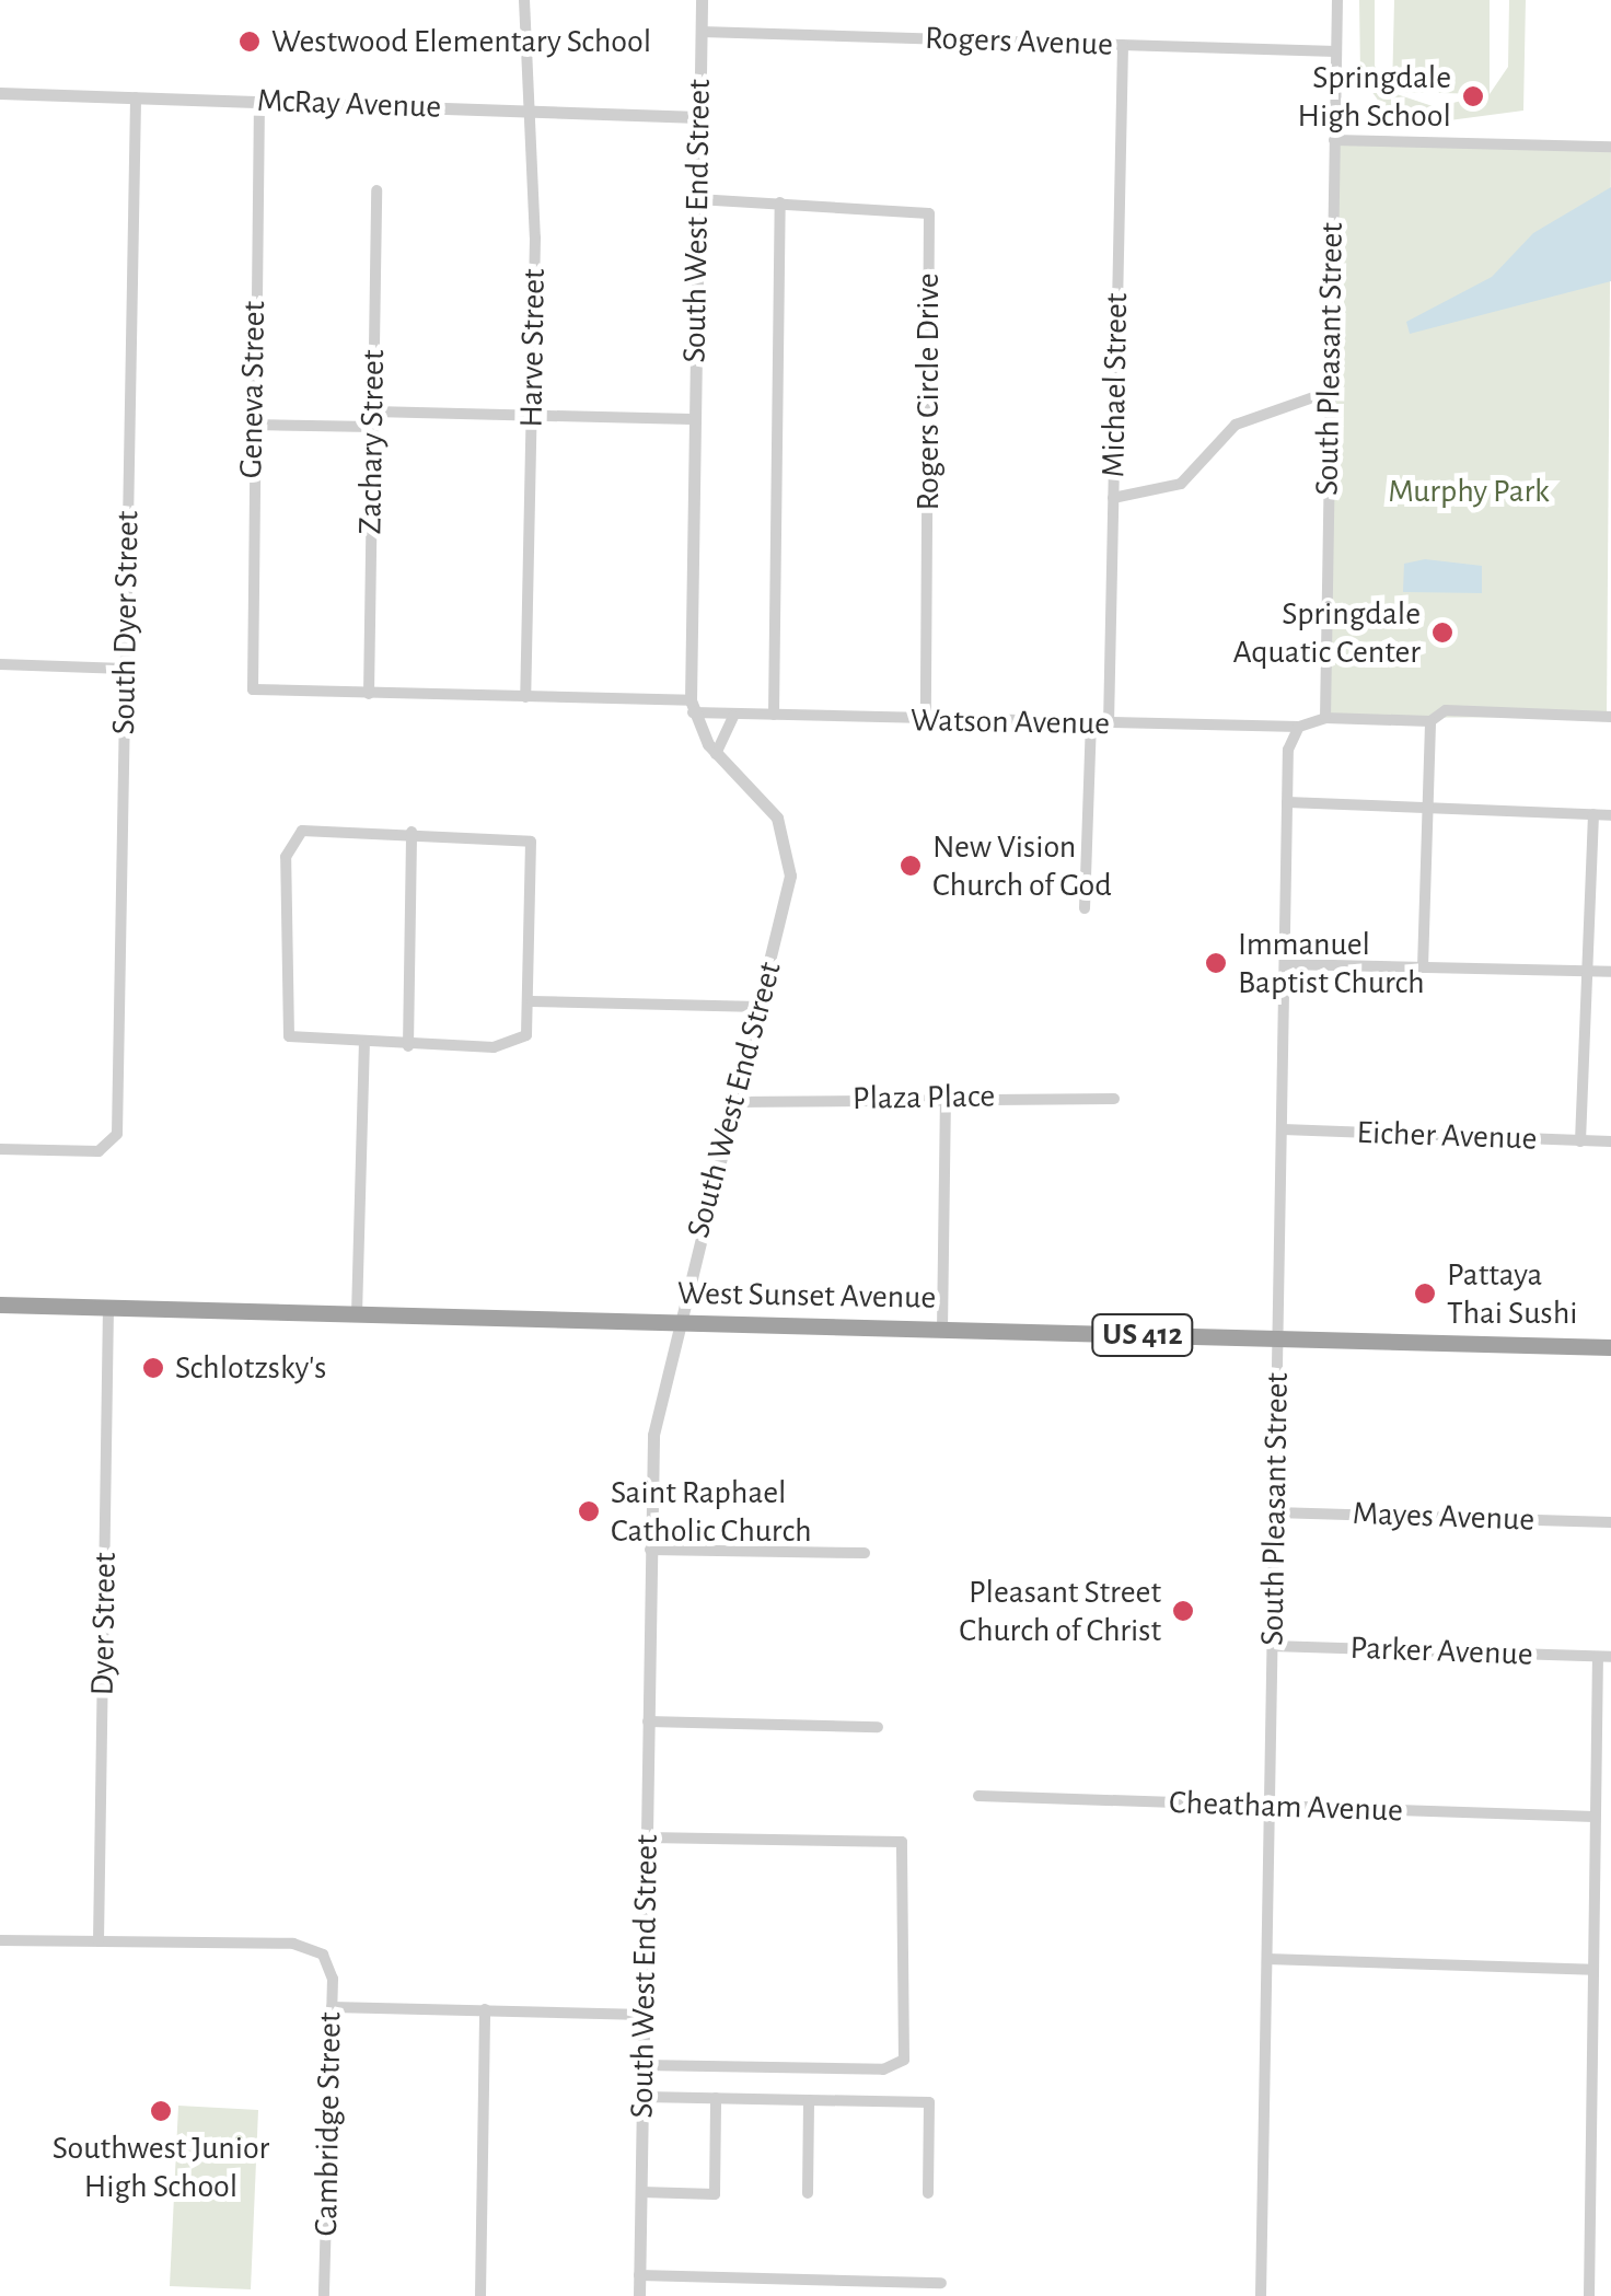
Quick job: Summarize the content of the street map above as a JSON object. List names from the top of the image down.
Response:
{
  "streets": {
    "highway": ["West Sunset Avenue", "US 412"],
    "street": [
      "Rogers Avenue",
      "McRay Avenue",
      "South West End Street",
      "Harve Street",
      "South Pleasant Street",
      "Michael Street",
      "Geneva Street",
      "Rogers Circle Drive",
      "Zachary Street",
      "South Dyer Street",
      "Watson Avenue",
      "Plaza Place",
      "Eicher Avenue",
      "Mayes Avenue",
      "Dyer Street",
      "Parker Avenue",
      "Cheatham Avenue",
      "Cambridge Street"
    ]
  },
  "crossings": [
    ["Rogers Avenue", "South West End Street"],
    ["Rogers Avenue", "South Pleasant Street"],
    ["Rogers Avenue", "Michael Street"],
    ["McRay Avenue", "South West End Street"],
    ["McRay Avenue", "Harve Street"],
    ["McRay Avenue", "Geneva Street"],
    ["McRay Avenue", "South Dyer Street"],
    ["South West End Street", "Rogers Circle Drive"],
    ["South West End Street", "Watson Avenue"],
    ["South West End Street", "Plaza Place"],
    ["South West End Street", "West Sunset Avenue"],
    ["Harve Street", "Watson Avenue"],
    ["South Pleasant Street", "Watson Avenue"],
    ["South Pleasant Street", "Eicher Avenue"],
    ["South Pleasant Street", "West Sunset Avenue"],
    ["South Pleasant Street", "Mayes Avenue"],
    ["South Pleasant Street", "Parker Avenue"],
    ["South Pleasant Street", "Cheatham Avenue"],
    ["Michael Street", "Watson Avenue"],
    ["Geneva Street", "Watson Avenue"],
    ["Rogers Circle Drive", "Watson Avenue"],
    ["Zachary Street", "Watson Avenue"],
    ["West Sunset Avenue", "Dyer Street"],
    ["Dyer Street", "Cambridge Street"]
  ],
  "parks": ["Murphy Park"],
  "places": [
    "Westwood Elementary School",
    "Springdale High School",
    "Springdale Aquatic Center",
    "New Vision Church of God",
    "Immanuel Baptist Church",
    "Pattaya Thai Sushi",
    "Schlotzsky's",
    "Saint Raphael Catholic Church",
    "Pleasant Street Church of Christ",
    "Southwest Junior High School"
  ]
}
